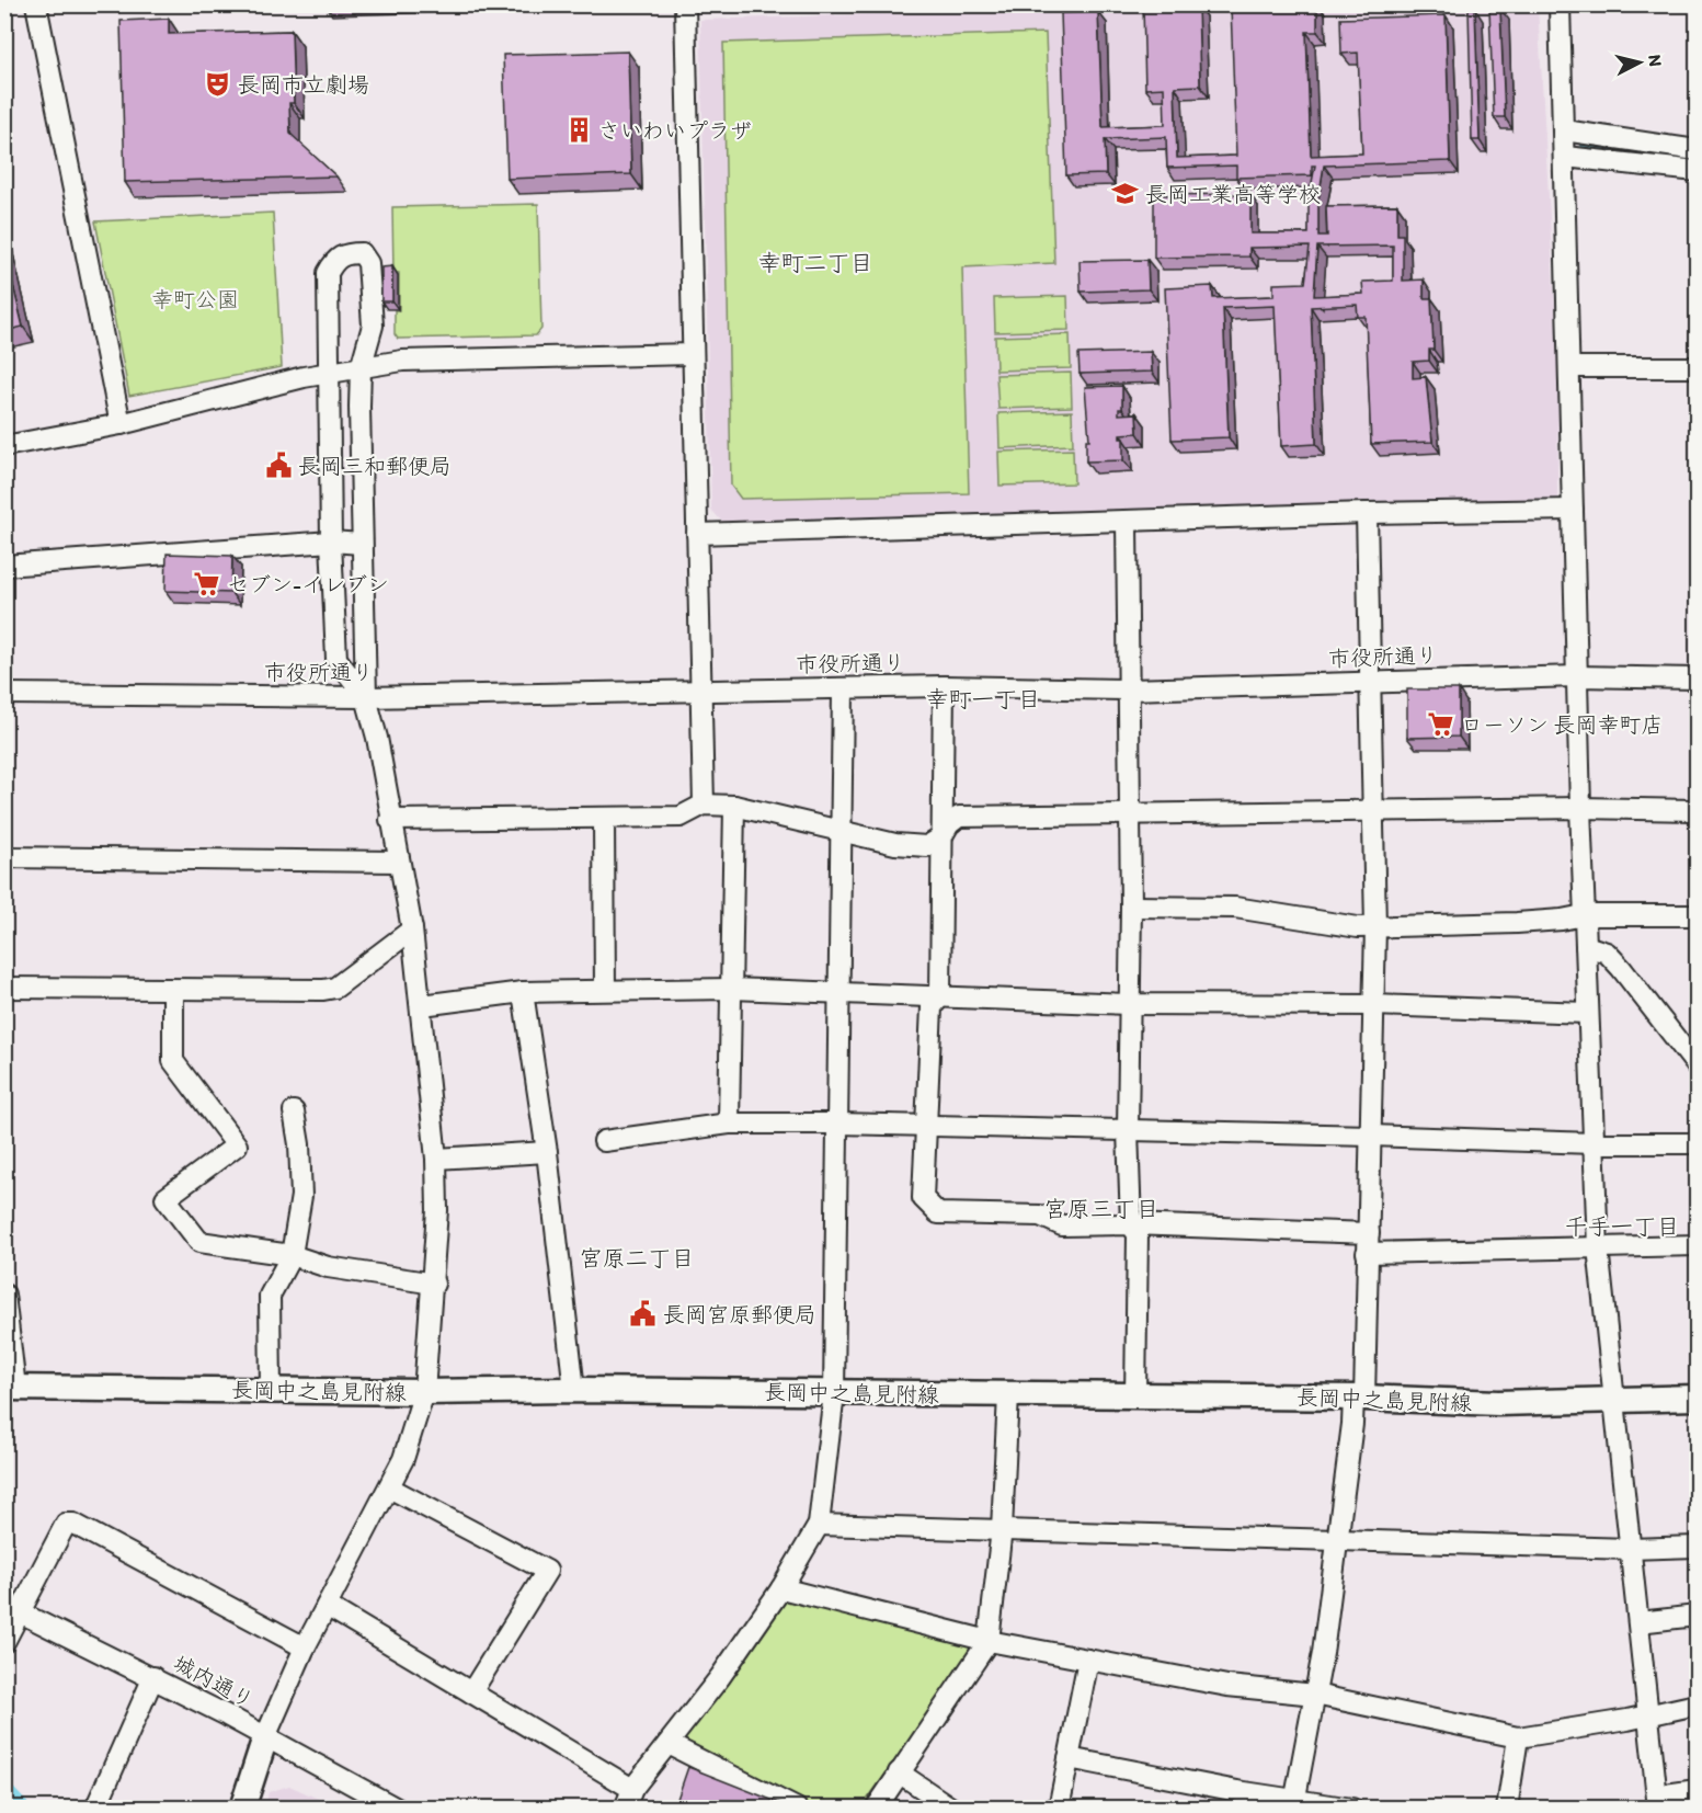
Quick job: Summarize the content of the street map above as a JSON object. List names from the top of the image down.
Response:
{
  "streets": {
    "main road": ["長岡中之島見附線"],
    "street": ["市役所通り", "城内通り"]
  },
  "districts": [
    "幸町二丁目",
    "幸町一丁目",
    "宮原三丁目",
    "千手一丁目",
    "宮原二丁目"
  ],
  "parks": ["幸町公園"],
  "places": {
    "theatre": ["長岡市立劇場"],
    "building": ["さいわいプラザ"],
    "school or university": ["長岡工業高等学校"],
    "public building": ["長岡三和郵便局", "長岡宮原郵便局"],
    "supermarket": ["セブン-イレブン", "ローソン 長岡幸町店"]
  },
  "north": "right"
}
